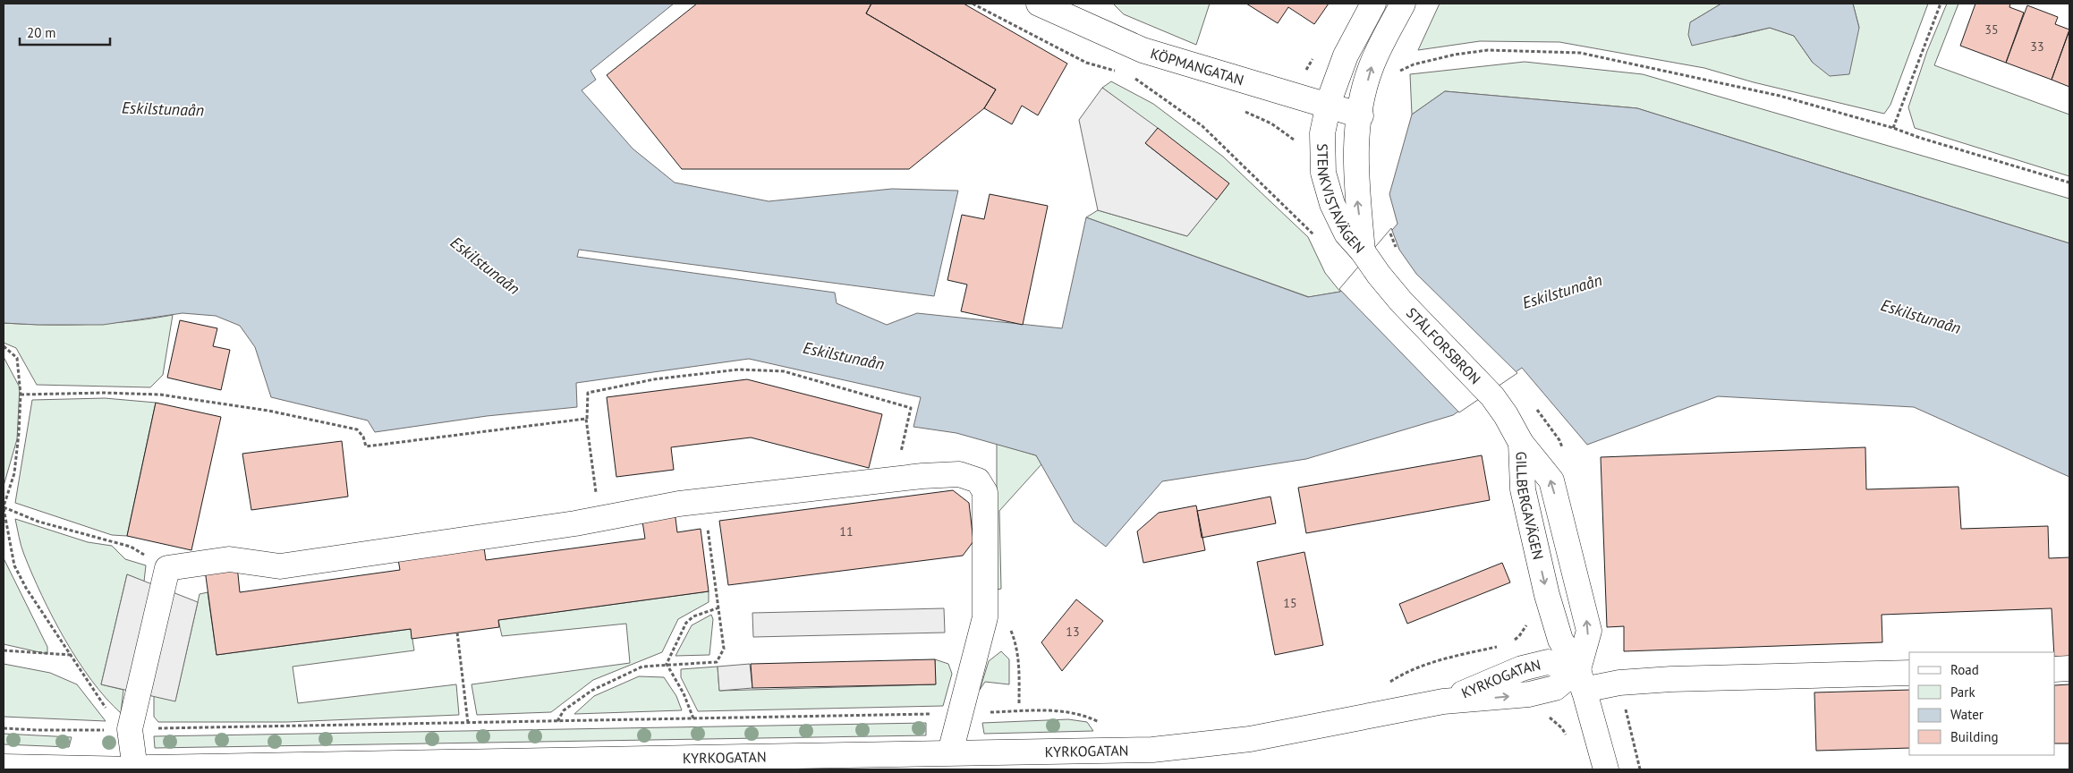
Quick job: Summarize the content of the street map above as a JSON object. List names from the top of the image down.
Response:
{
  "streets": {
    "street": [
      "KÖPMANGATAN",
      "STENKVISTAVÄGEN",
      "STÅLFORSBRON",
      "GILLBERGAVÄGEN",
      "KYRKOGATAN"
    ]
  },
  "crossings": [
    ["KÖPMANGATAN", "STENKVISTAVÄGEN"],
    ["STENKVISTAVÄGEN", "STÅLFORSBRON"],
    ["STÅLFORSBRON", "GILLBERGAVÄGEN"],
    ["GILLBERGAVÄGEN", "KYRKOGATAN"]
  ],
  "water": ["Eskilstunaån"],
  "house_numbers": [
    "35",
    "33",
    "11",
    "15",
    "13"
  ],
  "legend": [
    "Road",
    "Park",
    "Water",
    "Building"
  ],
  "scale_bar": "20 m"
}
